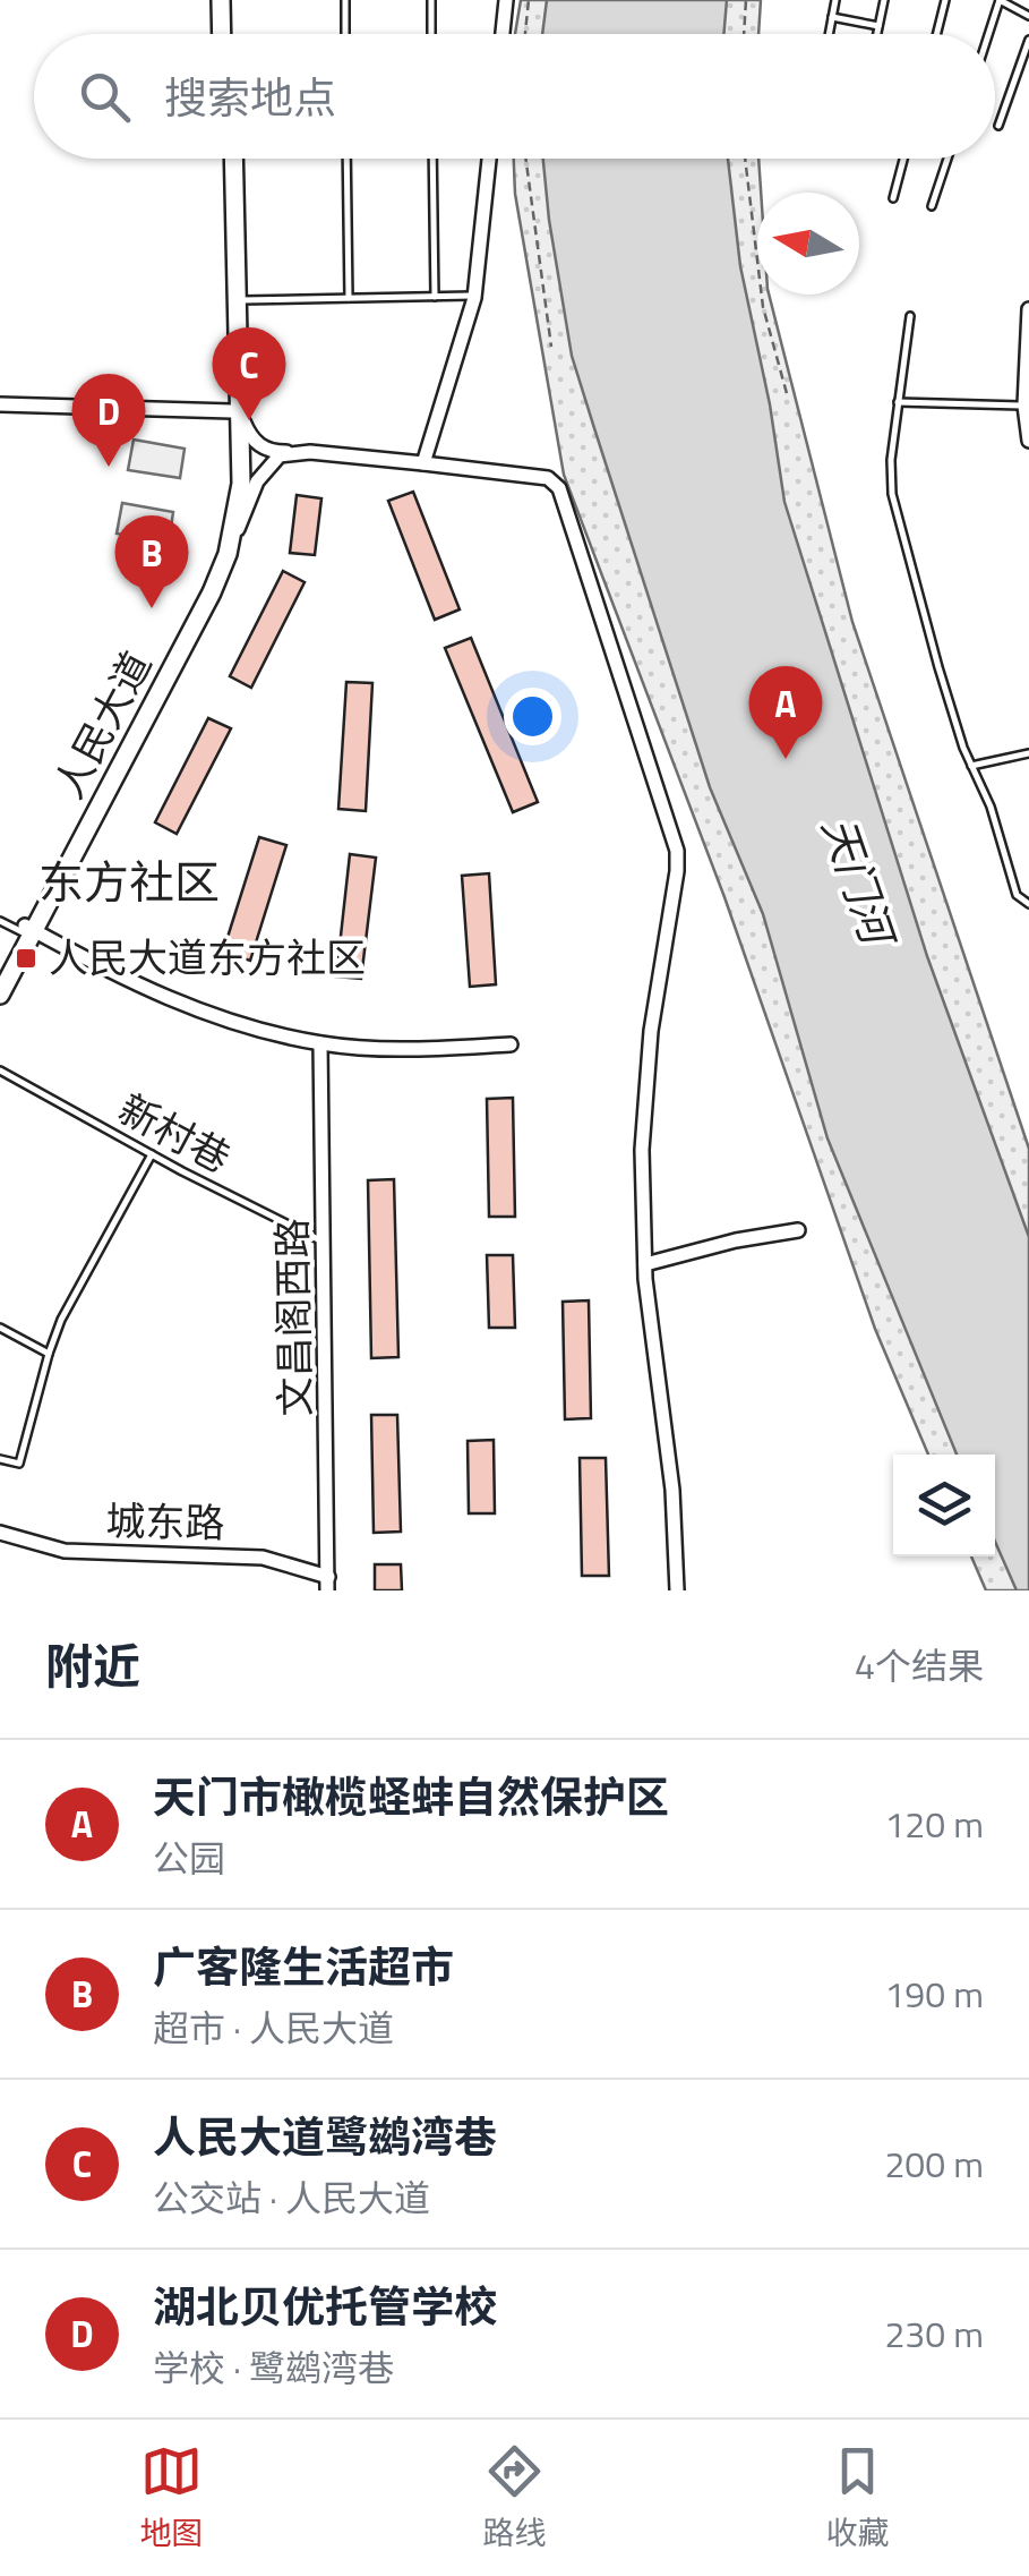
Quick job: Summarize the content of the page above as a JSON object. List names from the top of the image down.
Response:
{
  "streets": {
    "main road": ["人民大道"],
    "street": ["文昌阁西路", "城东路"],
    "lane": ["新村巷"]
  },
  "crossings": [
    ["新村巷", "文昌阁西路"],
    ["文昌阁西路", "城东路"]
  ],
  "districts": ["东方社区"],
  "water": ["天门河"],
  "places": {
    "transit": ["人民大道东方社区"]
  },
  "north": "left",
  "page": {
    "search": "搜索地点",
    "pins": [
      "C",
      "D",
      "B",
      "A"
    ],
    "heading": ["附近", "4个结果"],
    "list": [
      {
        "mark": "A",
        "name": "天门市橄榄蛏蚌自然保护区",
        "note": "公园",
        "value": "120 m"
      },
      {
        "mark": "B",
        "name": "广客隆生活超市",
        "note": "超市 · 人民大道",
        "value": "190 m"
      },
      {
        "mark": "C",
        "name": "人民大道鹭鹚湾巷",
        "note": "公交站 · 人民大道",
        "value": "200 m"
      },
      {
        "mark": "D",
        "name": "湖北贝优托管学校",
        "note": "学校 · 鹭鹚湾巷",
        "value": "230 m"
      }
    ],
    "nav": ["地图", "路线", "收藏"]
  }
}
